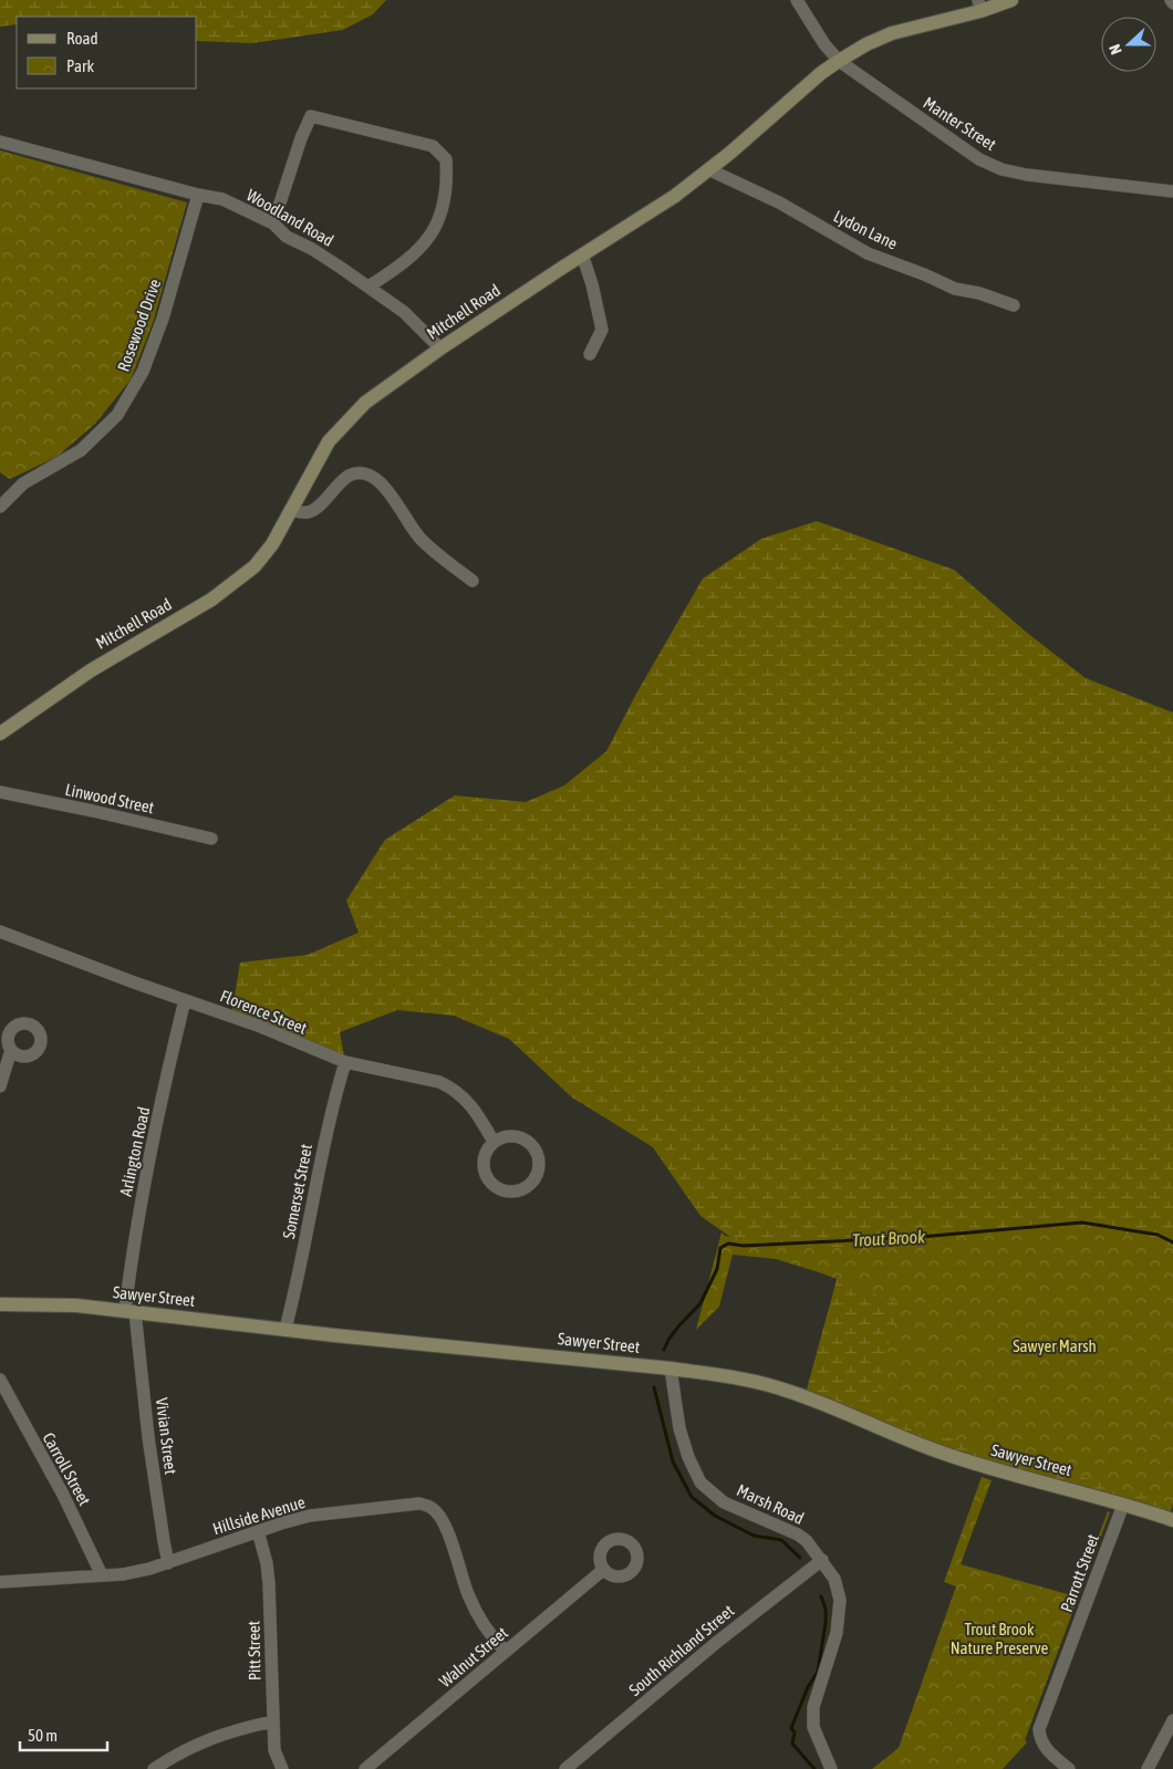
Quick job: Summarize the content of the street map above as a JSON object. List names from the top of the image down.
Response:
{
  "streets": {
    "street": [
      "Manter Street",
      "Woodland Road",
      "Lydon Lane",
      "Mitchell Road",
      "Rosewood Drive",
      "Linwood Street",
      "Florence Street",
      "Arlington Road",
      "Somerset Street",
      "Sawyer Street",
      "Vivian Street",
      "Carroll Street",
      "Marsh Road",
      "Hillside Avenue",
      "Parrott Street",
      "Pitt Street",
      "South Richland Street",
      "Walnut Street"
    ]
  },
  "crossings": [
    ["Manter Street", "Mitchell Road"],
    ["Woodland Road", "Mitchell Road"],
    ["Woodland Road", "Rosewood Drive"],
    ["Lydon Lane", "Mitchell Road"],
    ["Florence Street", "Arlington Road"],
    ["Florence Street", "Somerset Street"],
    ["Arlington Road", "Sawyer Street"],
    ["Arlington Road", "Vivian Street"],
    ["Somerset Street", "Sawyer Street"],
    ["Sawyer Street", "Vivian Street"],
    ["Sawyer Street", "Marsh Road"],
    ["Sawyer Street", "Parrott Street"],
    ["Vivian Street", "Hillside Avenue"],
    ["Carroll Street", "Hillside Avenue"],
    ["Marsh Road", "South Richland Street"],
    ["Hillside Avenue", "Pitt Street"],
    ["Hillside Avenue", "Walnut Street"]
  ],
  "water": ["Trout Brook"],
  "parks": ["Sawyer Marsh", "Trout Brook Nature Preserve"],
  "legend": ["Road", "Park"],
  "scale_bar": "50 m",
  "north": "left"
}
